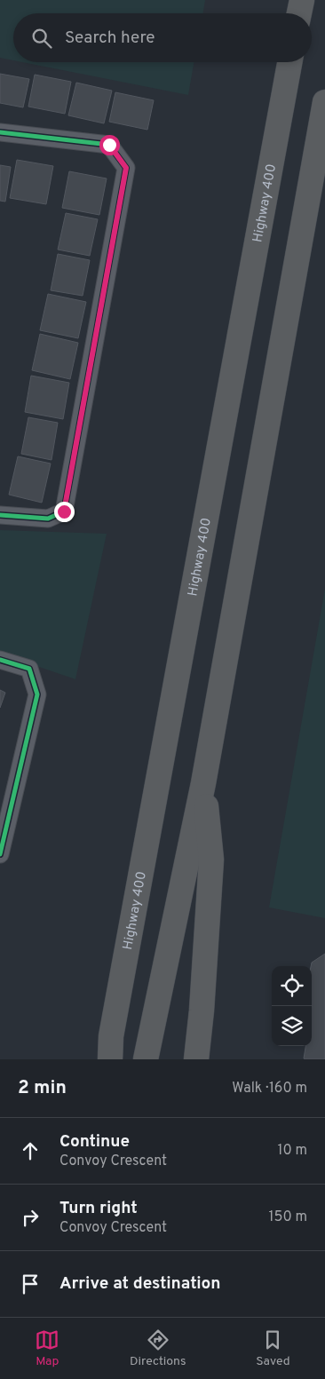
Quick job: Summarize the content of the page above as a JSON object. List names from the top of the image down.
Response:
{
  "streets": {
    "highway": ["Highway 400"]
  },
  "page": {
    "search": "Search here",
    "heading": ["2 min", "Walk · 160 m"],
    "list": [
      ["Continue", "Convoy Crescent", "10 m"],
      ["Turn right", "Convoy Crescent", "150 m"],
      "Arrive at destination"
    ],
    "nav": ["Map", "Directions", "Saved"]
  }
}
